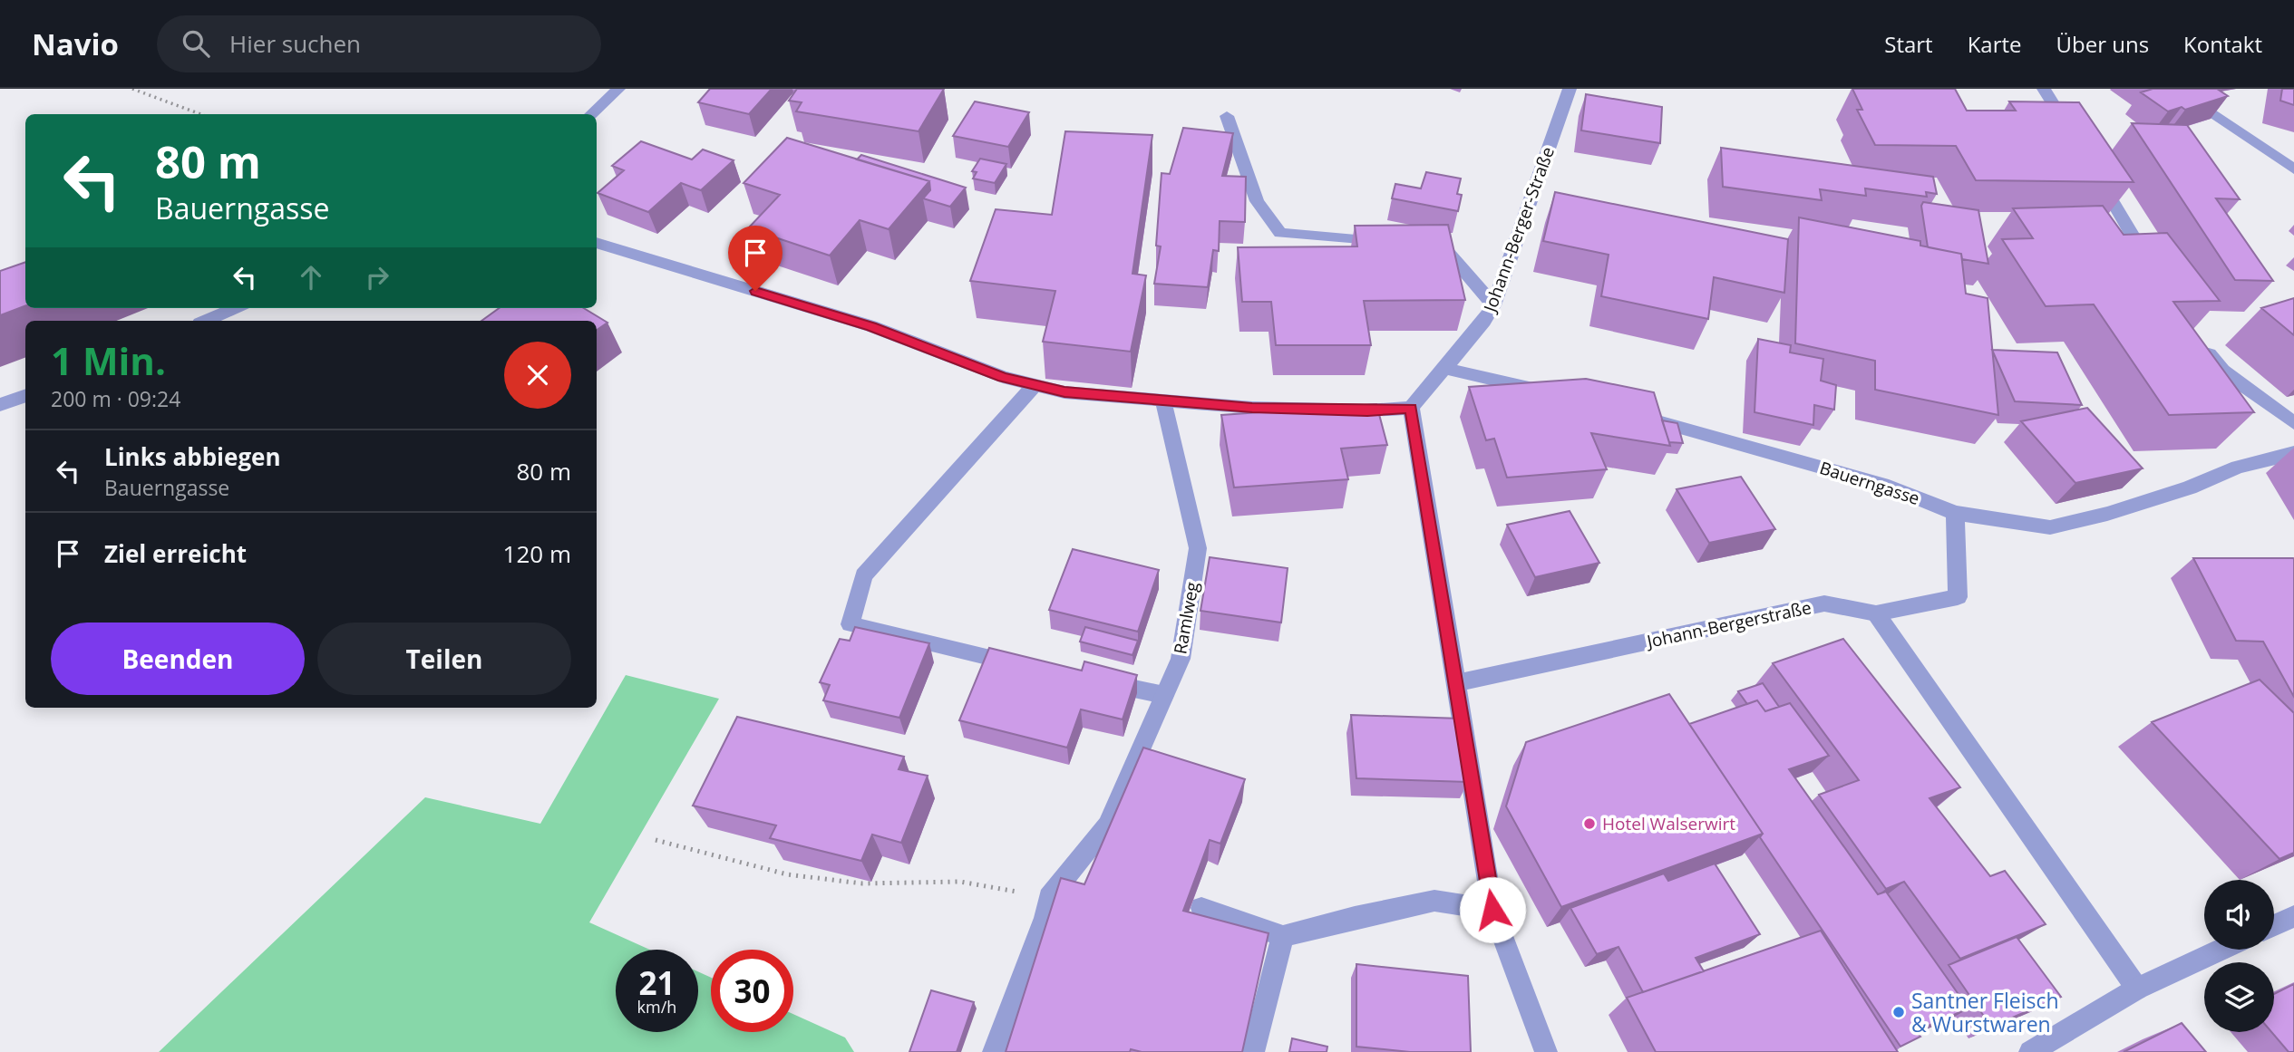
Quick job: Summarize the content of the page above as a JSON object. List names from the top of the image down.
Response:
{
  "streets": {
    "street": [
      "Johann-Berger-Straße",
      "Bauerngasse",
      "Ramlweg",
      "Johann-Bergerstraße"
    ]
  },
  "crossings": [
    ["Bauerngasse", "Johann-Bergerstraße"]
  ],
  "places": ["Hotel Walserwirt", "Santner Fleisch & Wurstwaren"],
  "page": {
    "header": "Navio",
    "search": "Hier suchen",
    "nav": [
      "Start",
      "Karte",
      "Über uns",
      "Kontakt"
    ],
    "turn": ["80 m", "Bauerngasse"],
    "heading": ["1 Min.", "200 m · 09:24"],
    "list": [
      {
        "name": "Links abbiegen",
        "note": "Bauerngasse",
        "value": "80 m"
      },
      {
        "name": "Ziel erreicht",
        "value": "120 m"
      }
    ],
    "buttons": ["Beenden", "Teilen"],
    "speed": "21 km/h",
    "limit": "30"
  }
}
